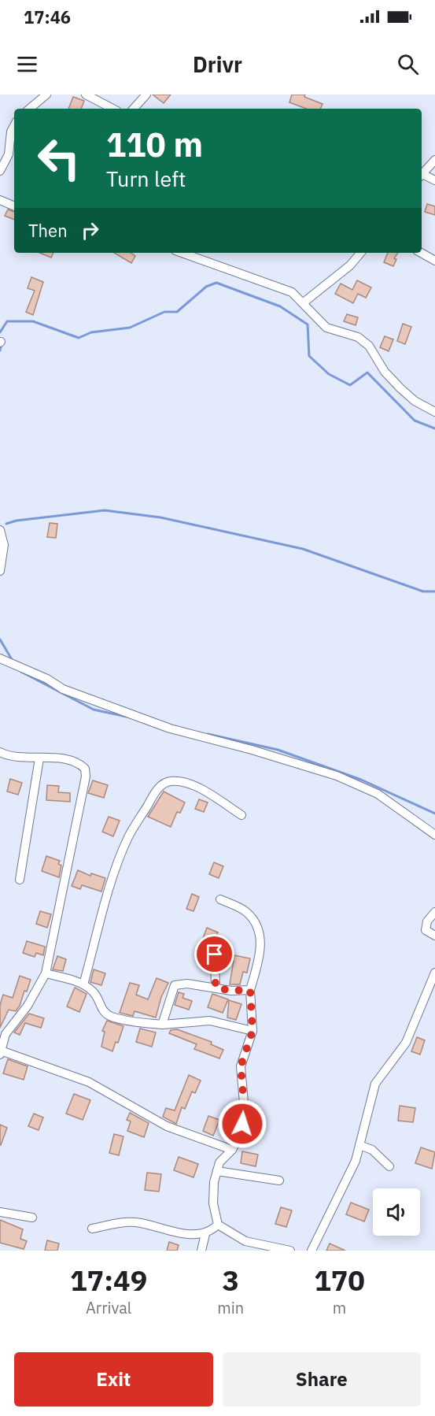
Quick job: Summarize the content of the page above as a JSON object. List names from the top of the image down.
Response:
{
  "page": {
    "status": "17:46",
    "header": "Drivr",
    "turn": ["110 m", "Turn left"],
    "then": "Then",
    "eta": [
      "17:49",
      "Arrival",
      "3",
      "min",
      "170",
      "m"
    ],
    "buttons": ["Exit", "Share"]
  }
}
